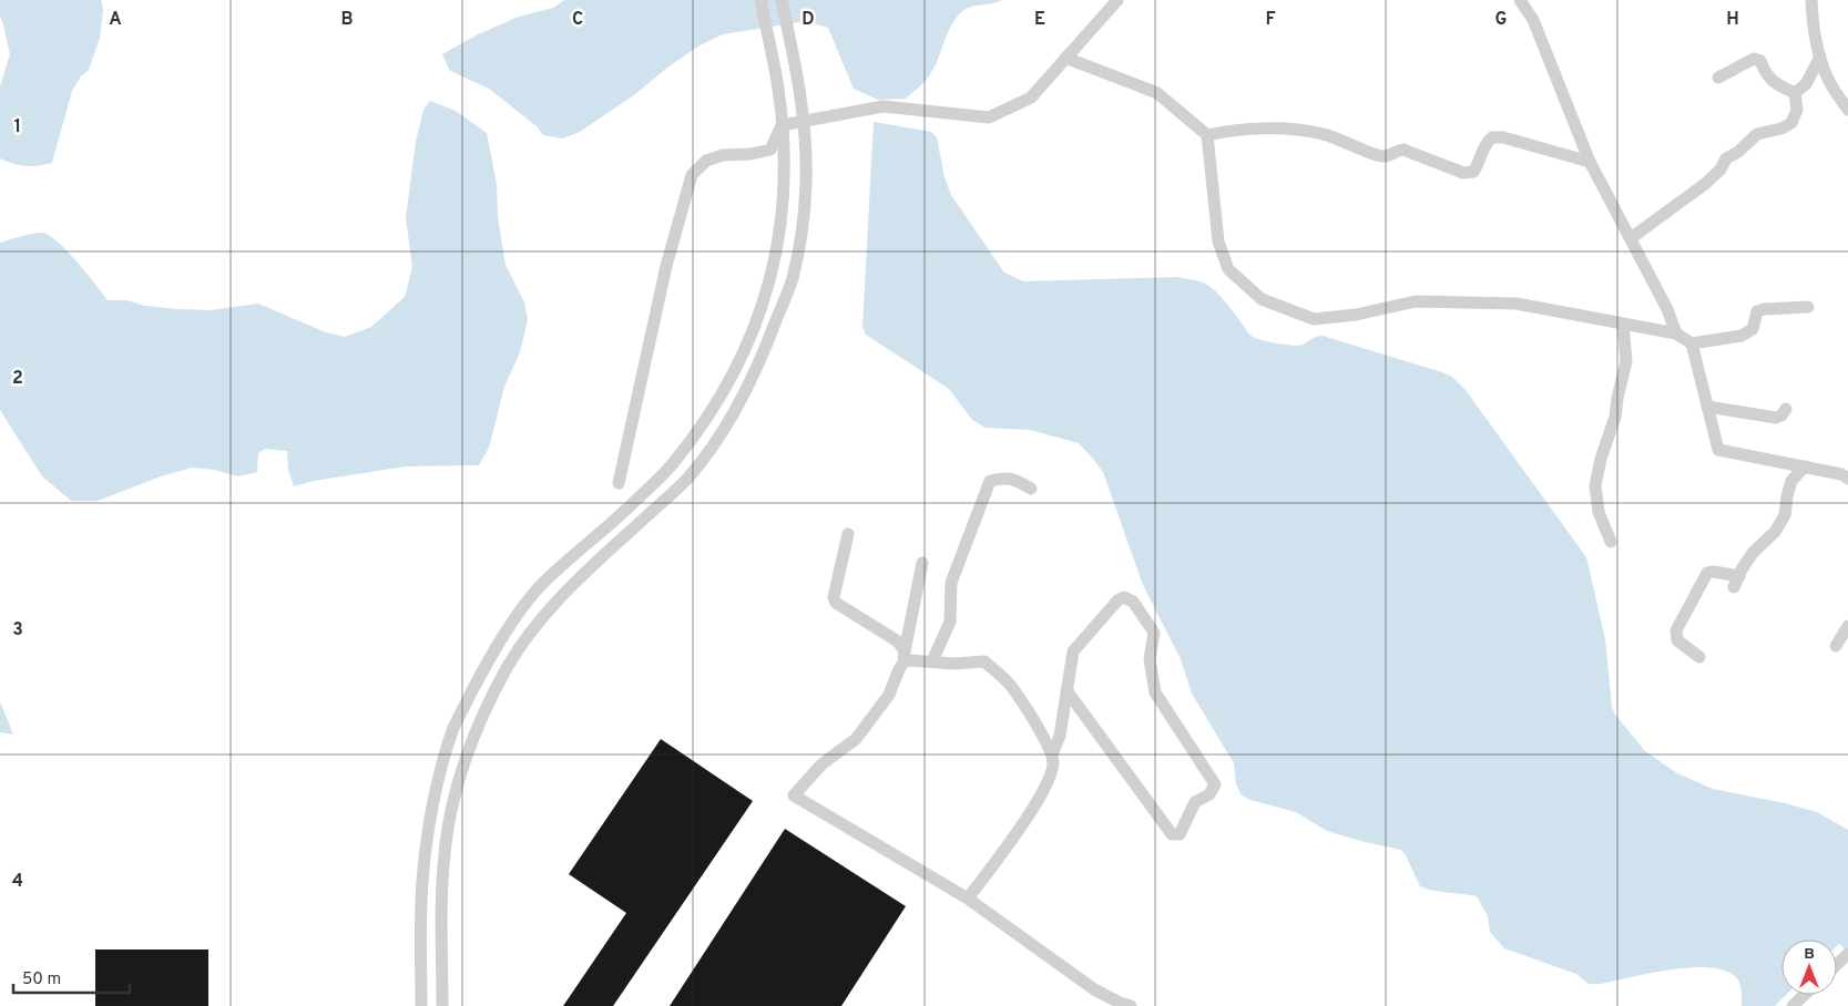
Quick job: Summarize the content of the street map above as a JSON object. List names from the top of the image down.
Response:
{
  "scale_bar": "50 m",
  "north": "top",
  "grid": {
    "columns": [
      "A",
      "B",
      "C",
      "D",
      "E",
      "F",
      "G",
      "H"
    ],
    "rows": [
      "1",
      "2",
      "3",
      "4"
    ]
  }
}
